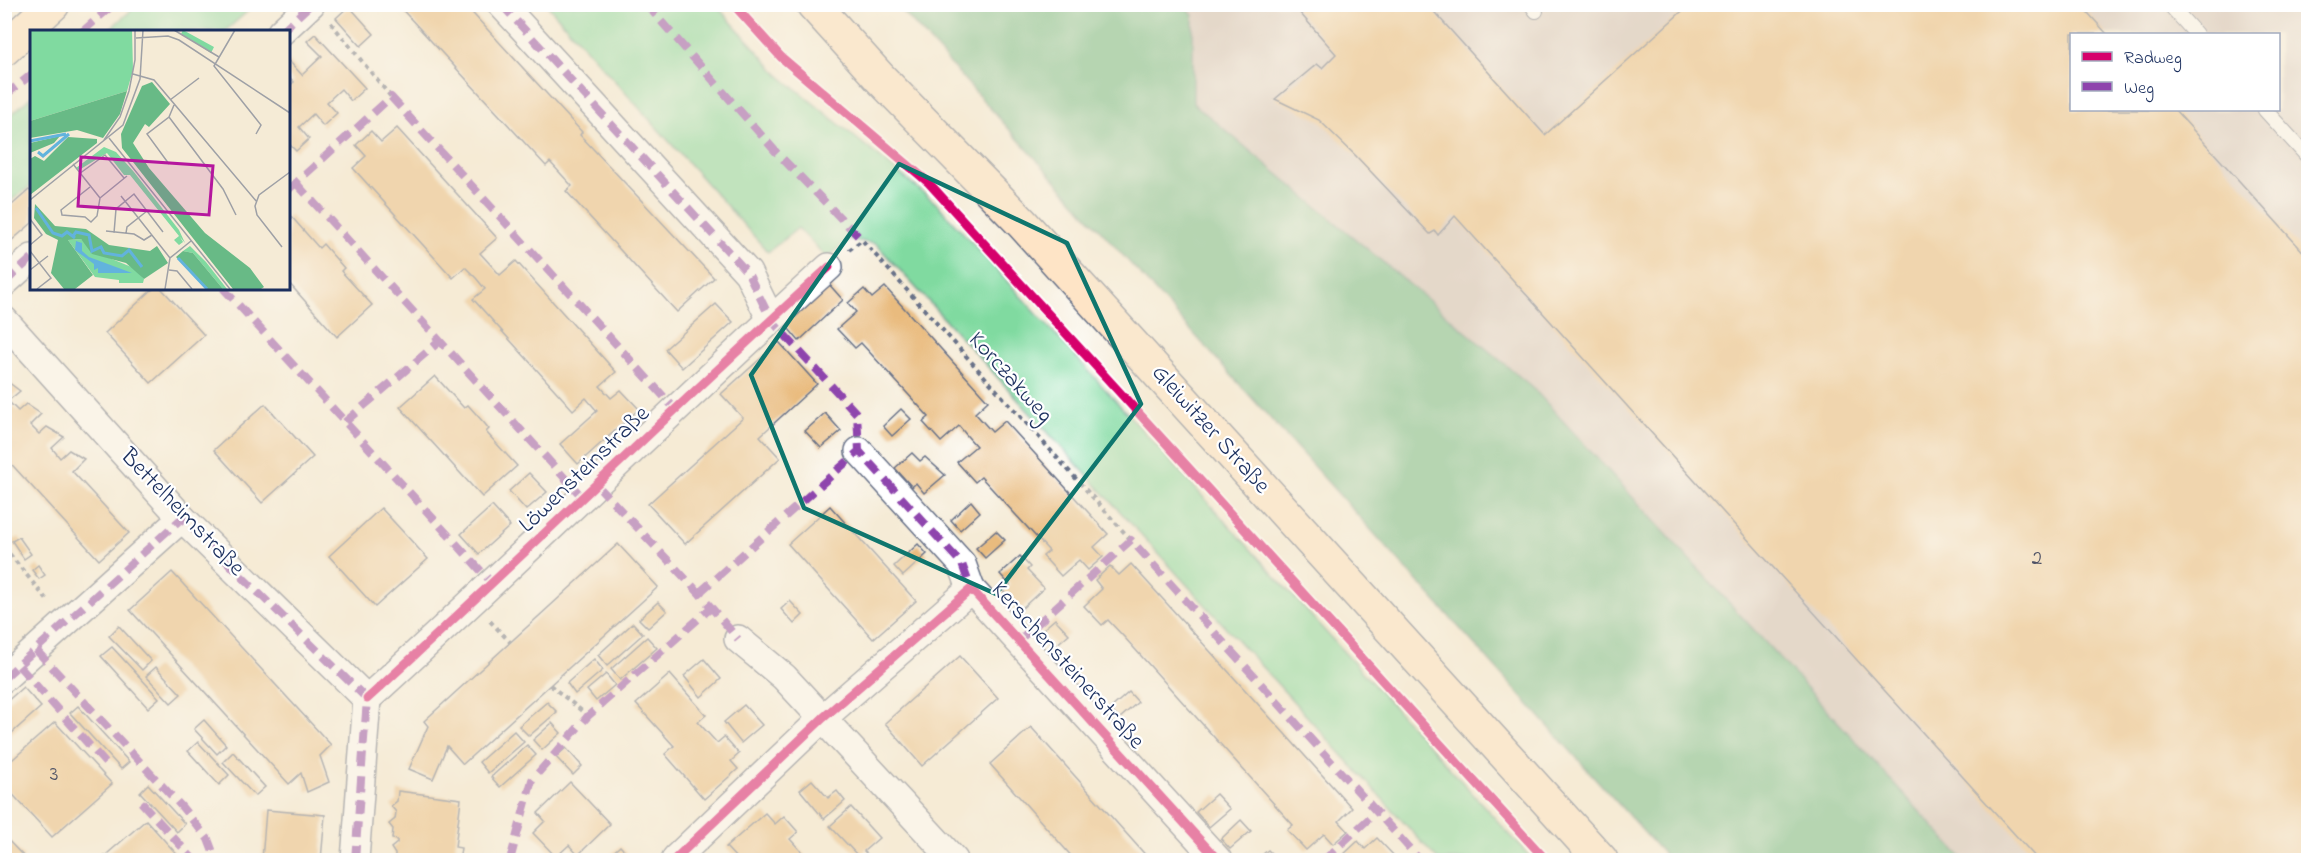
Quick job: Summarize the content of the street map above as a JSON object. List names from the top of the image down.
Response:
{
  "streets": {
    "main road": ["Gleiwitzer Straße"],
    "street": ["Löwensteinstraße", "Bettelheimstraße", "Kerschensteinerstraße"],
    "path": ["Korczakweg"]
  },
  "crossings": [
    ["Löwensteinstraße", "Bettelheimstraße"]
  ],
  "house_numbers": ["2", "3"],
  "legend": ["Radweg", "Weg"]
}
